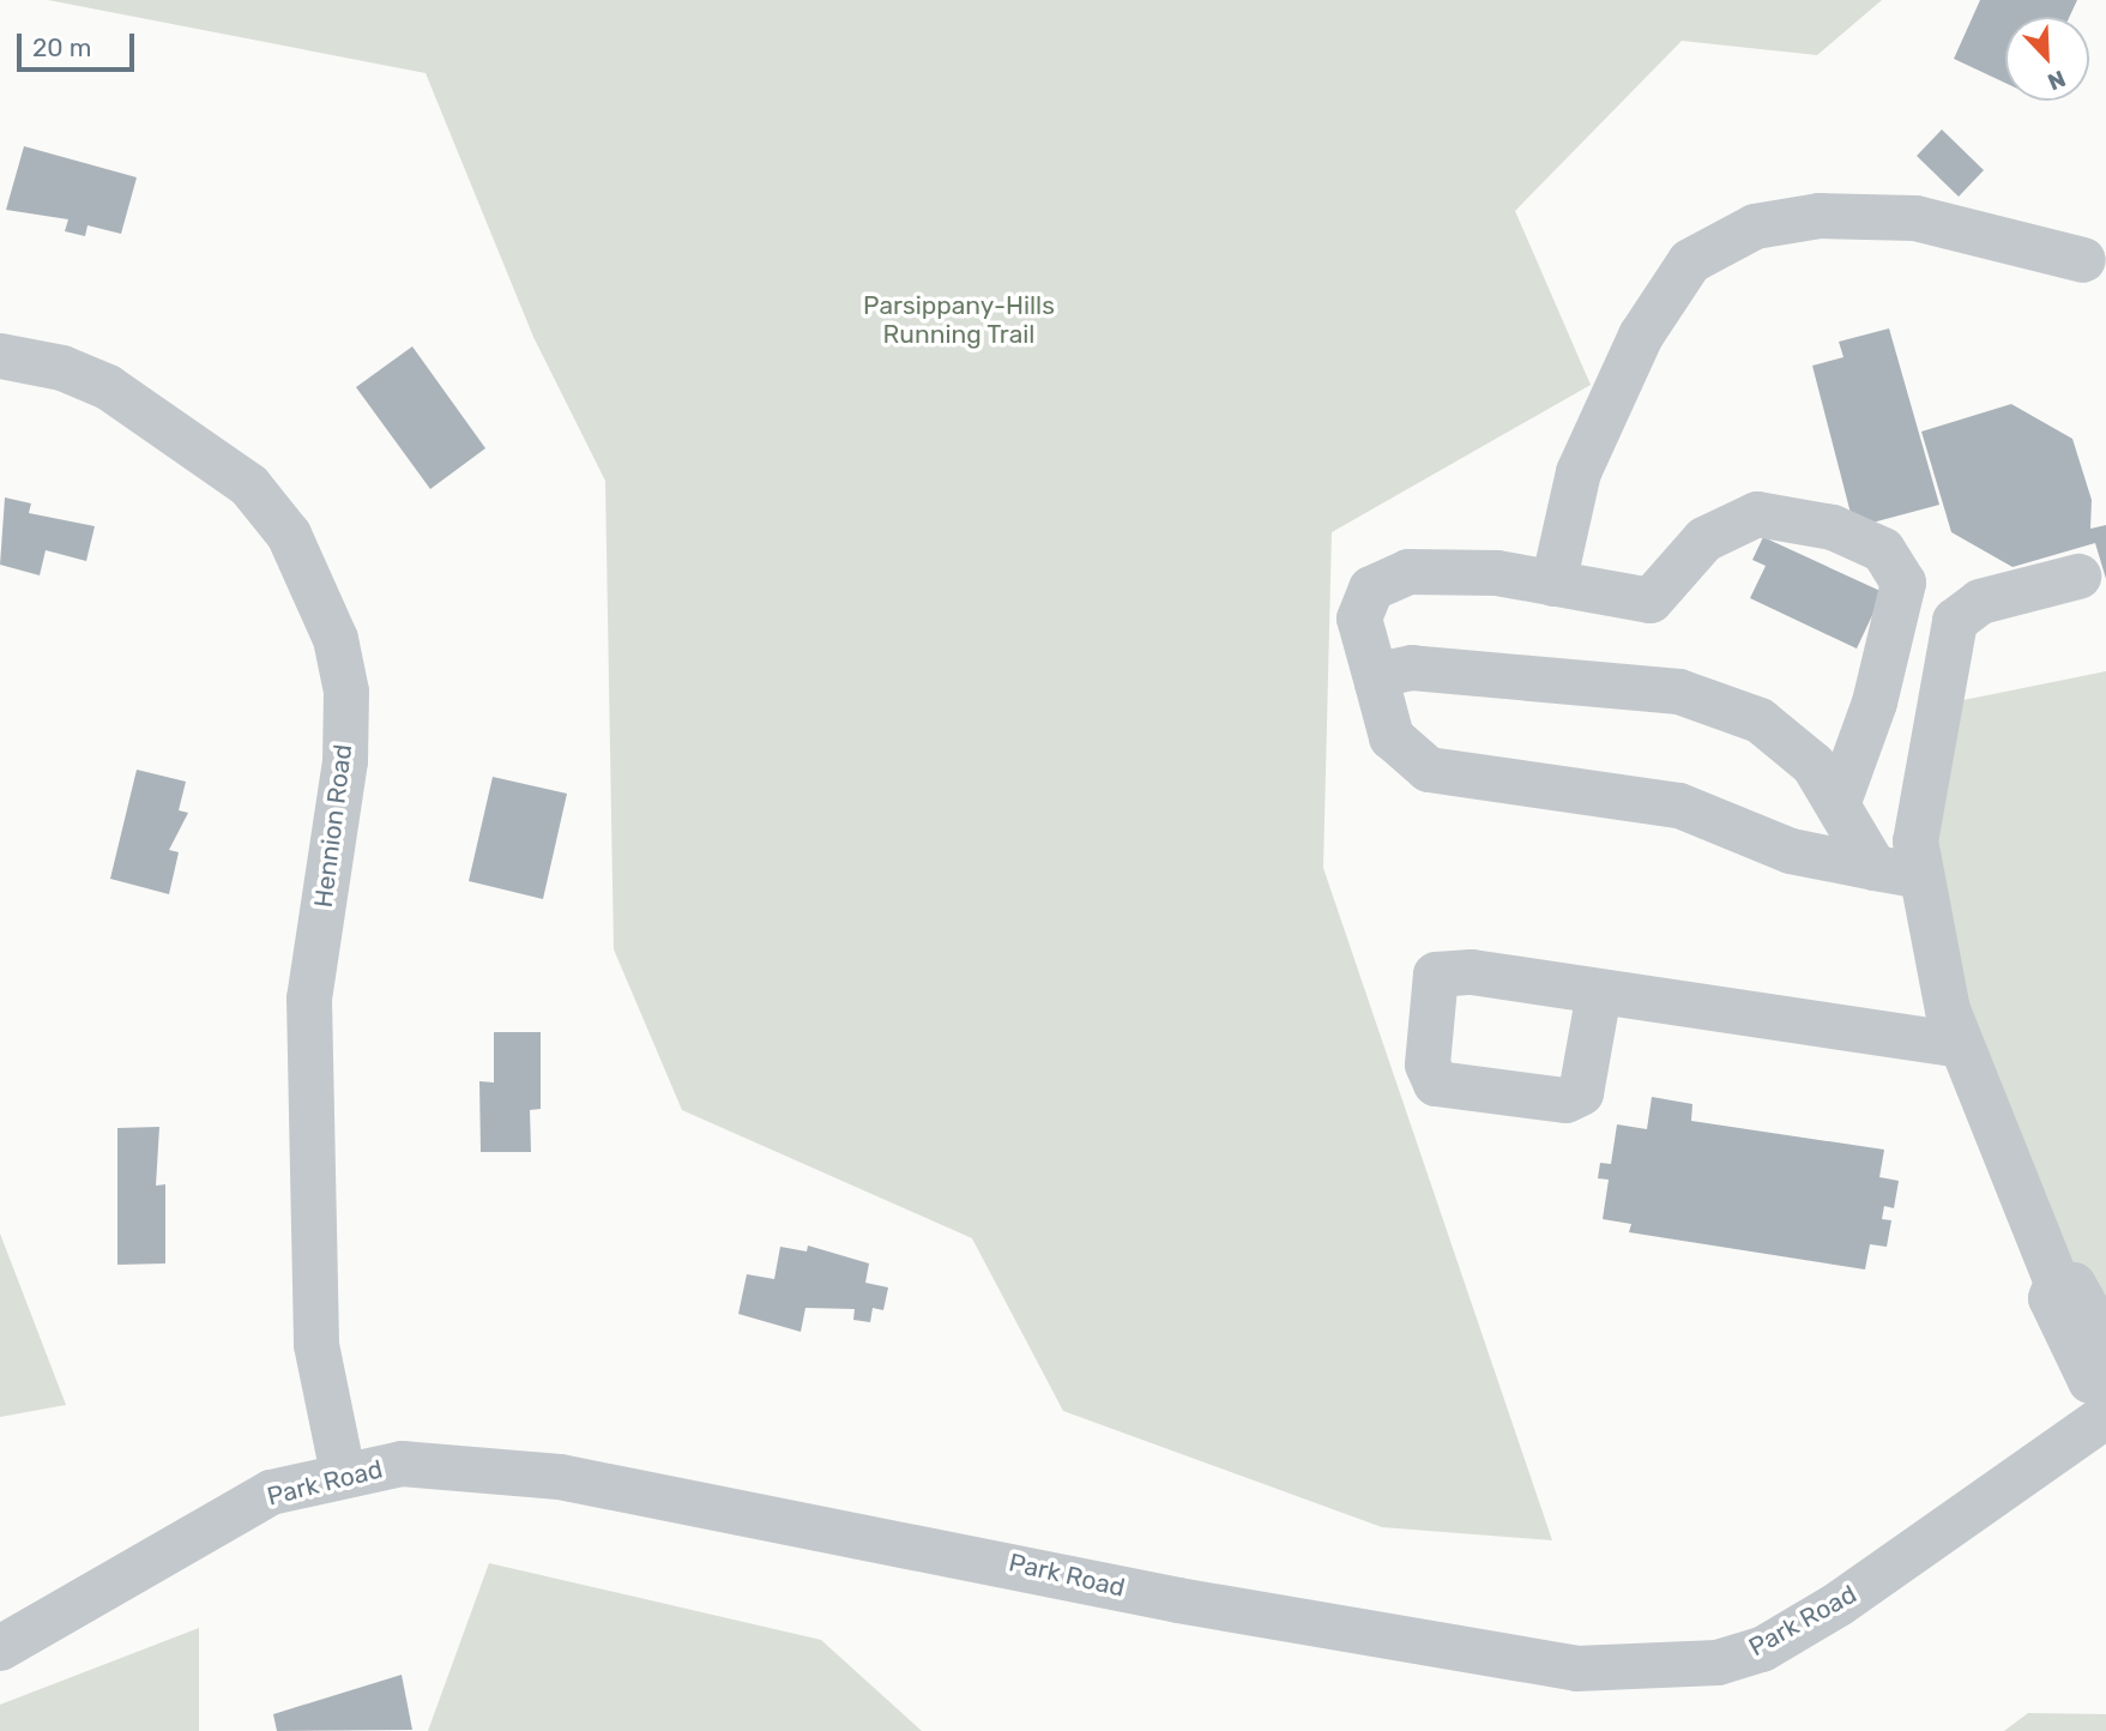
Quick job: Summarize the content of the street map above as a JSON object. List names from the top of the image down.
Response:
{
  "streets": {
    "street": ["Hennion Road", "Park Road"]
  },
  "crossings": [
    ["Hennion Road", "Park Road"]
  ],
  "parks": ["Parsippany-Hills Running Trail"],
  "scale_bar": "20 m",
  "north": "bottom right"
}
